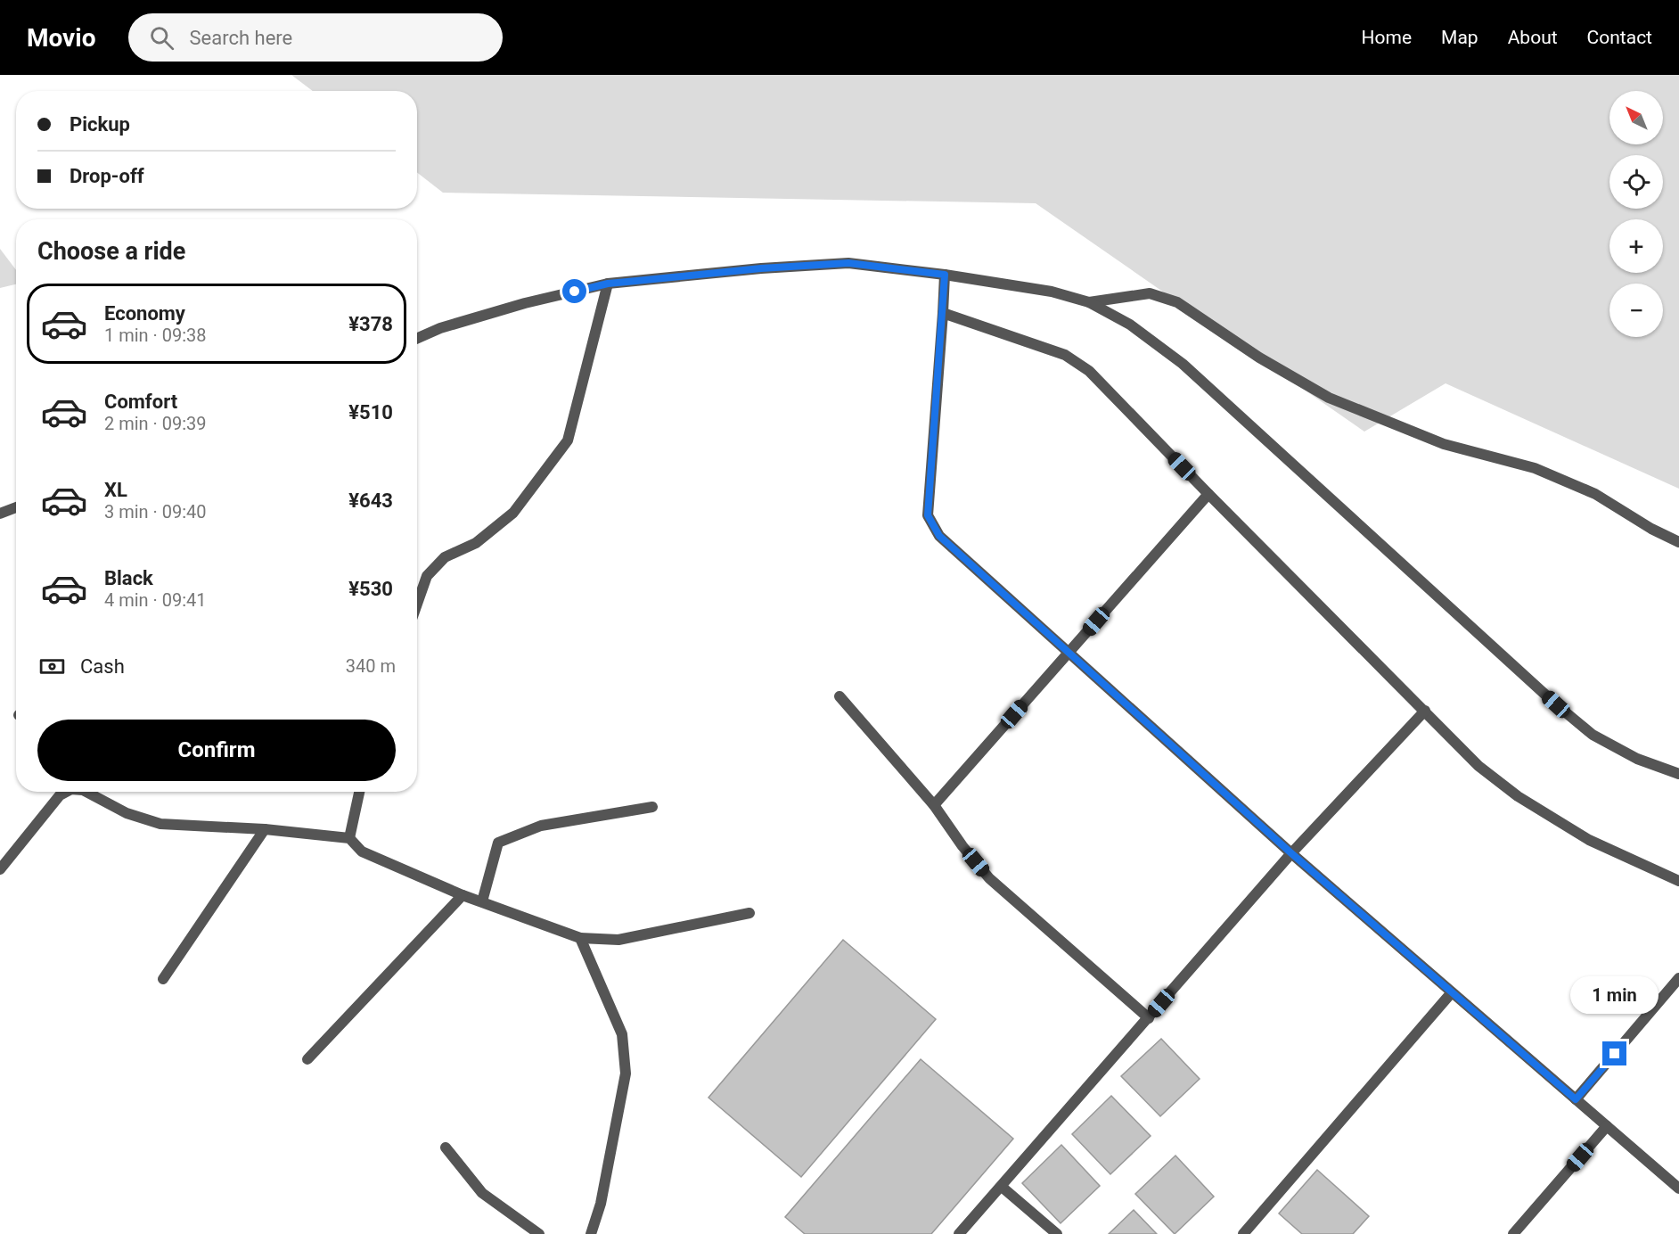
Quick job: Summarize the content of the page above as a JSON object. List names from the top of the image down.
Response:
{
  "north": "top left",
  "page": {
    "header": "Movio",
    "search": "Search here",
    "nav": [
      "Home",
      "Map",
      "About",
      "Contact"
    ],
    "map_buttons": ["+", "−"],
    "banner": ["Pickup", "Drop-off"],
    "heading": "Choose a ride",
    "list": [
      {
        "name": "Economy",
        "note": "1 min · 09:38",
        "value": "¥378"
      },
      {
        "name": "Comfort",
        "note": "2 min · 09:39",
        "value": "¥510"
      },
      {
        "name": "XL",
        "note": "3 min · 09:40",
        "value": "¥643"
      },
      {
        "name": "Black",
        "note": "4 min · 09:41",
        "value": "¥530"
      }
    ],
    "pay": ["Cash", "340 m"],
    "buttons": "Confirm",
    "bubble": "1 min"
  }
}
